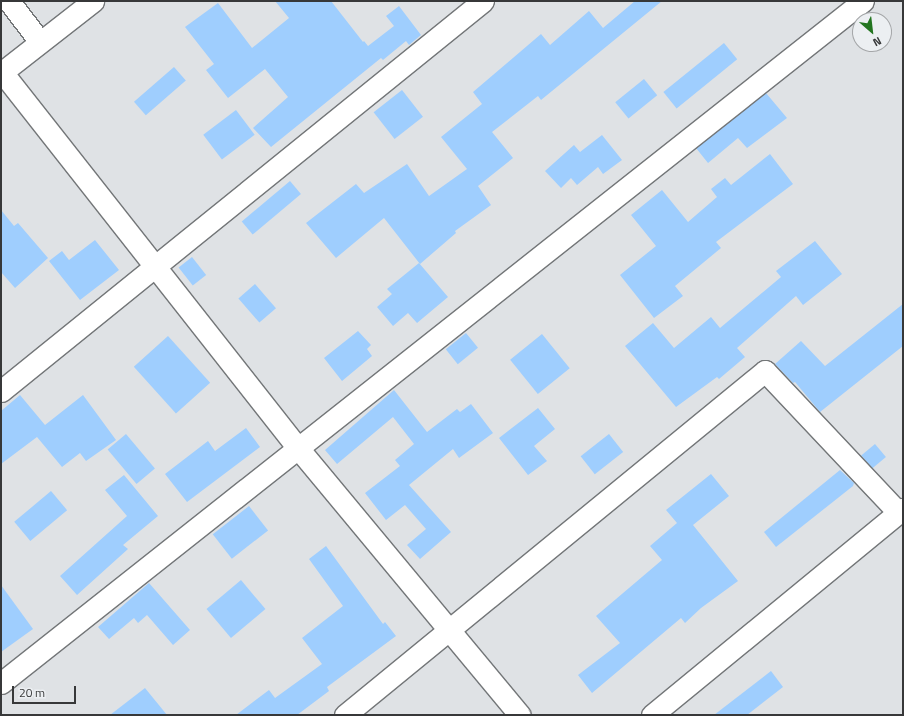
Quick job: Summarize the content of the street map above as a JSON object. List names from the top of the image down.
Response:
{
  "scale_bar": "20 m",
  "north": "bottom right"
}
